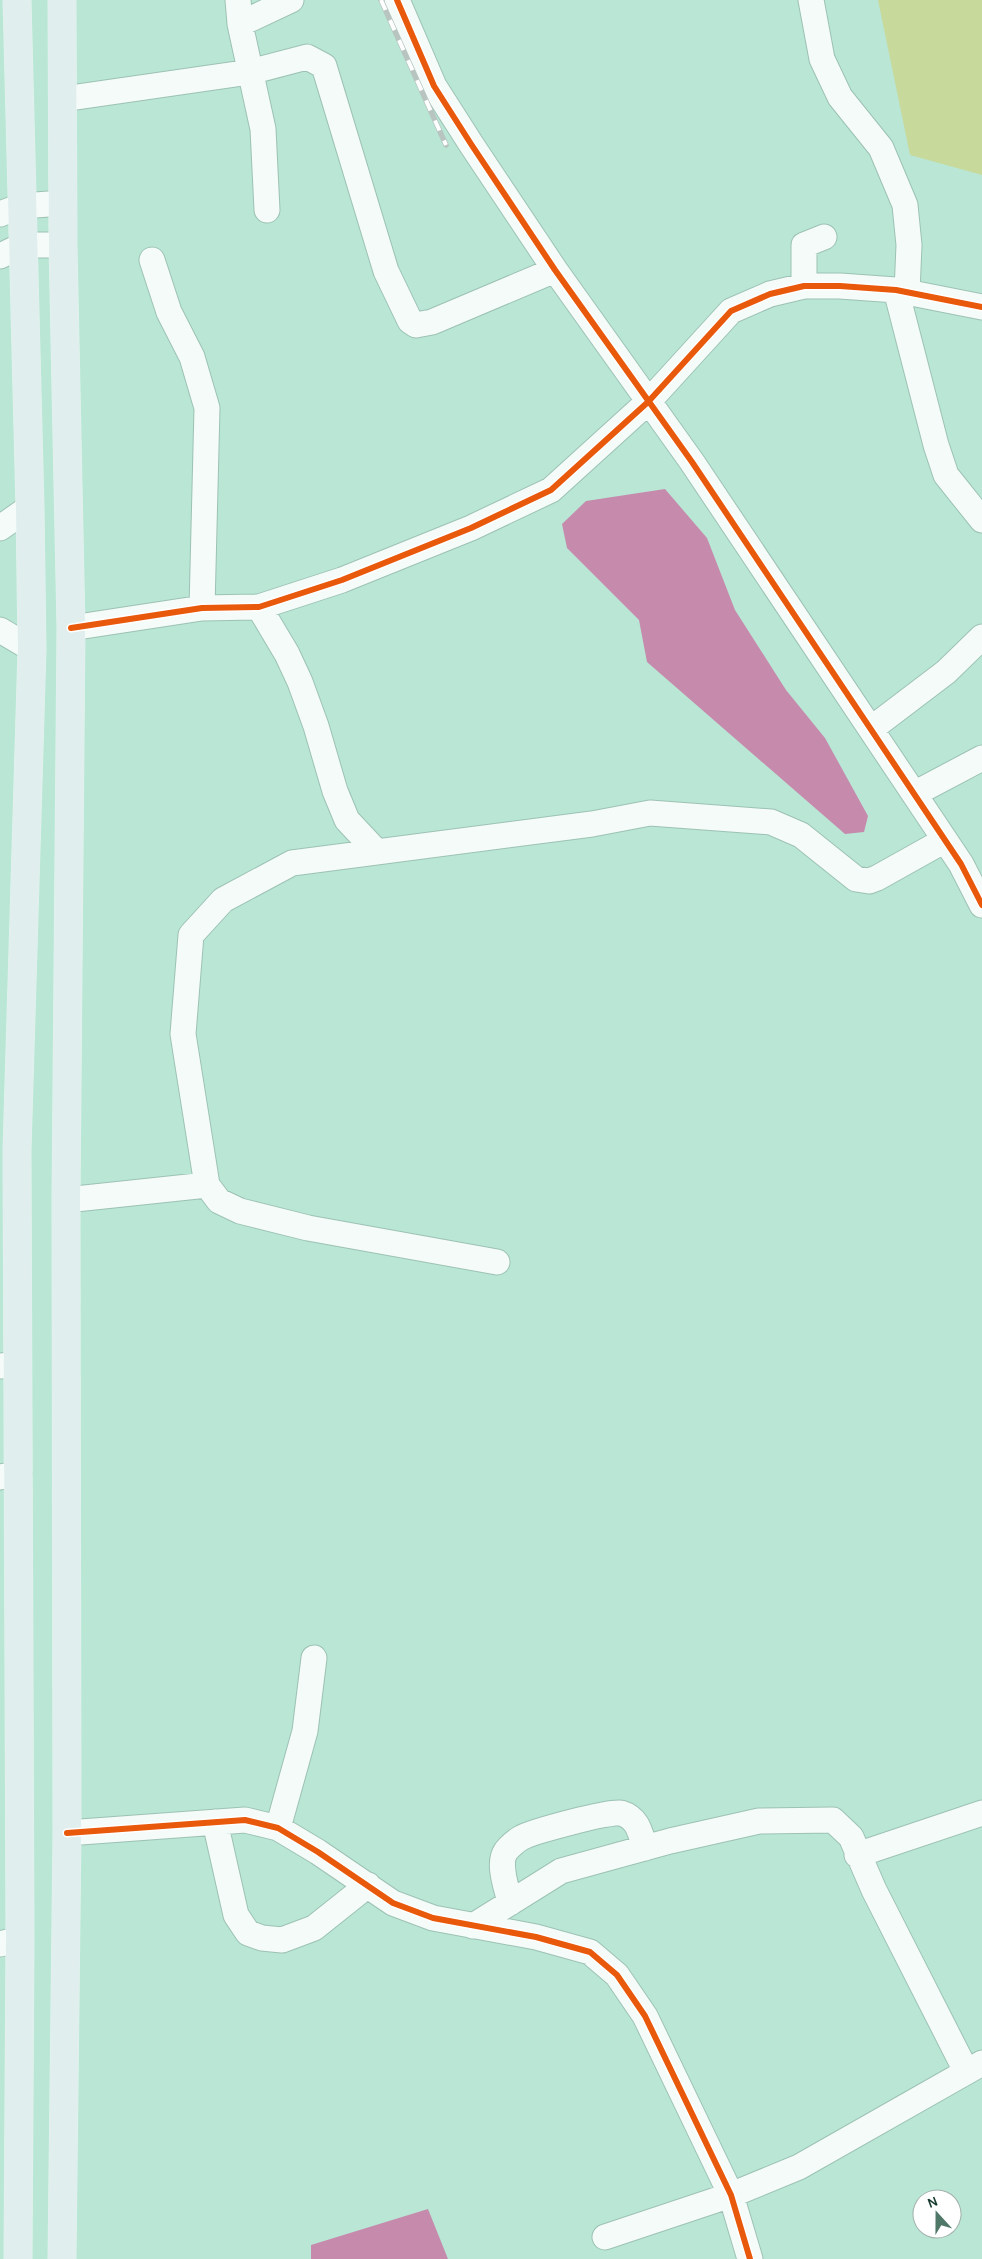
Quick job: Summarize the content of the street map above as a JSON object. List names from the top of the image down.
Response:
{
  "north": "top"
}
